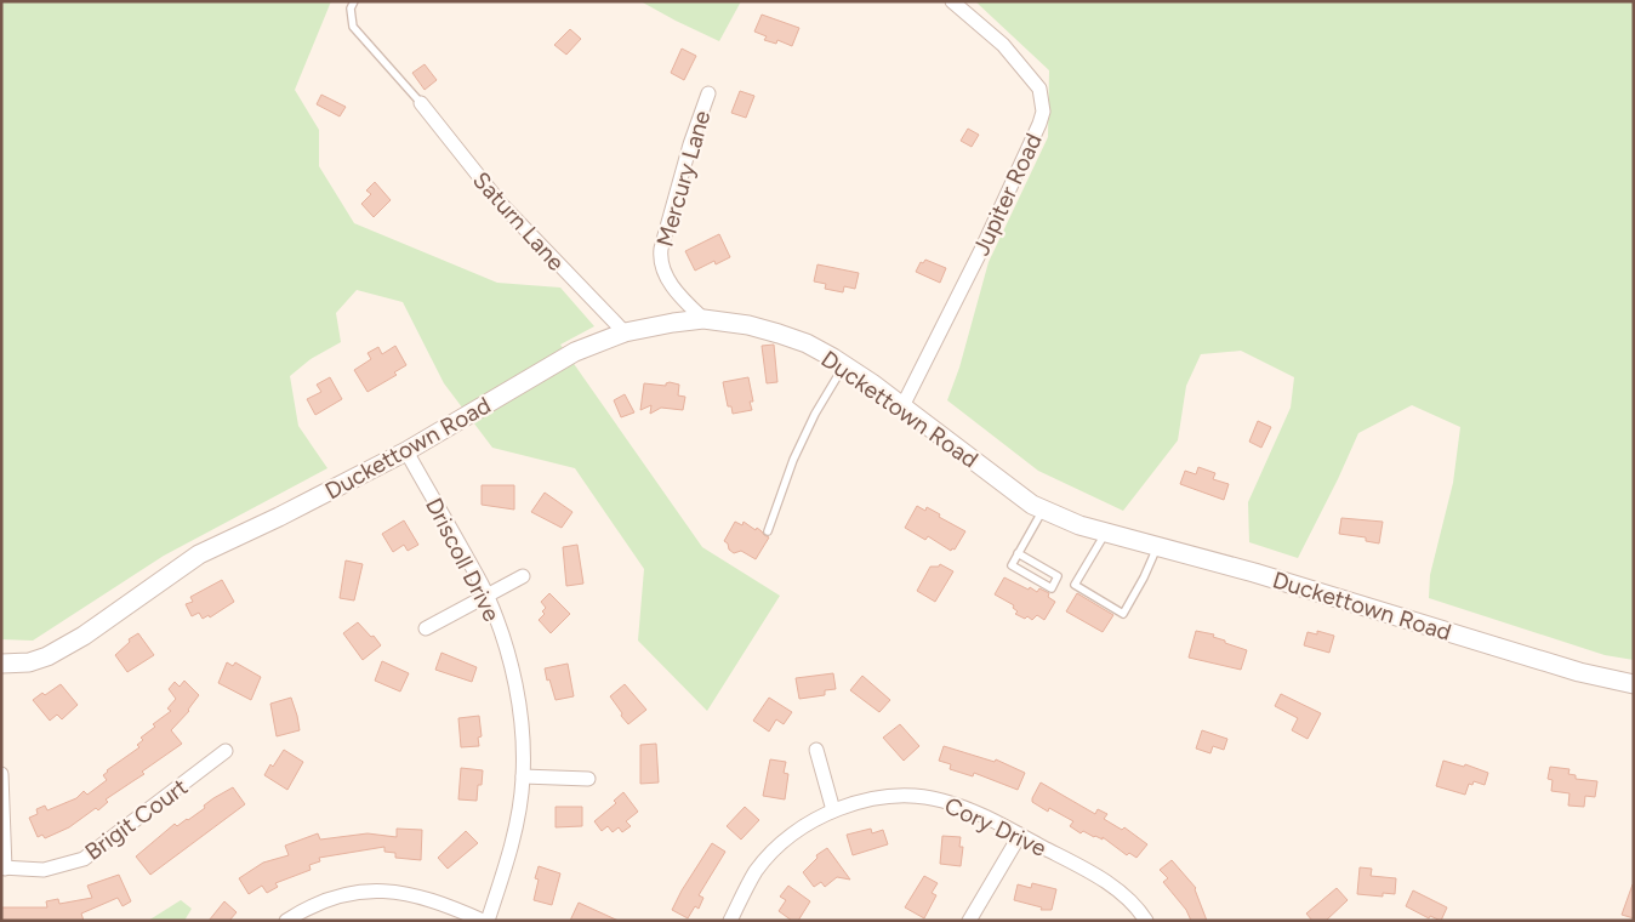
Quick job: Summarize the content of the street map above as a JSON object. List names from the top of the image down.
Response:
{
  "streets": {
    "street": [
      "Mercury Lane",
      "Jupiter Road",
      "Saturn Lane",
      "Duckettown Road",
      "Driscoll Drive",
      "Brigit Court",
      "Cory Drive"
    ]
  },
  "crossings": [
    ["Mercury Lane", "Duckettown Road"],
    ["Jupiter Road", "Duckettown Road"],
    ["Saturn Lane", "Duckettown Road"],
    ["Duckettown Road", "Driscoll Drive"]
  ]
}
